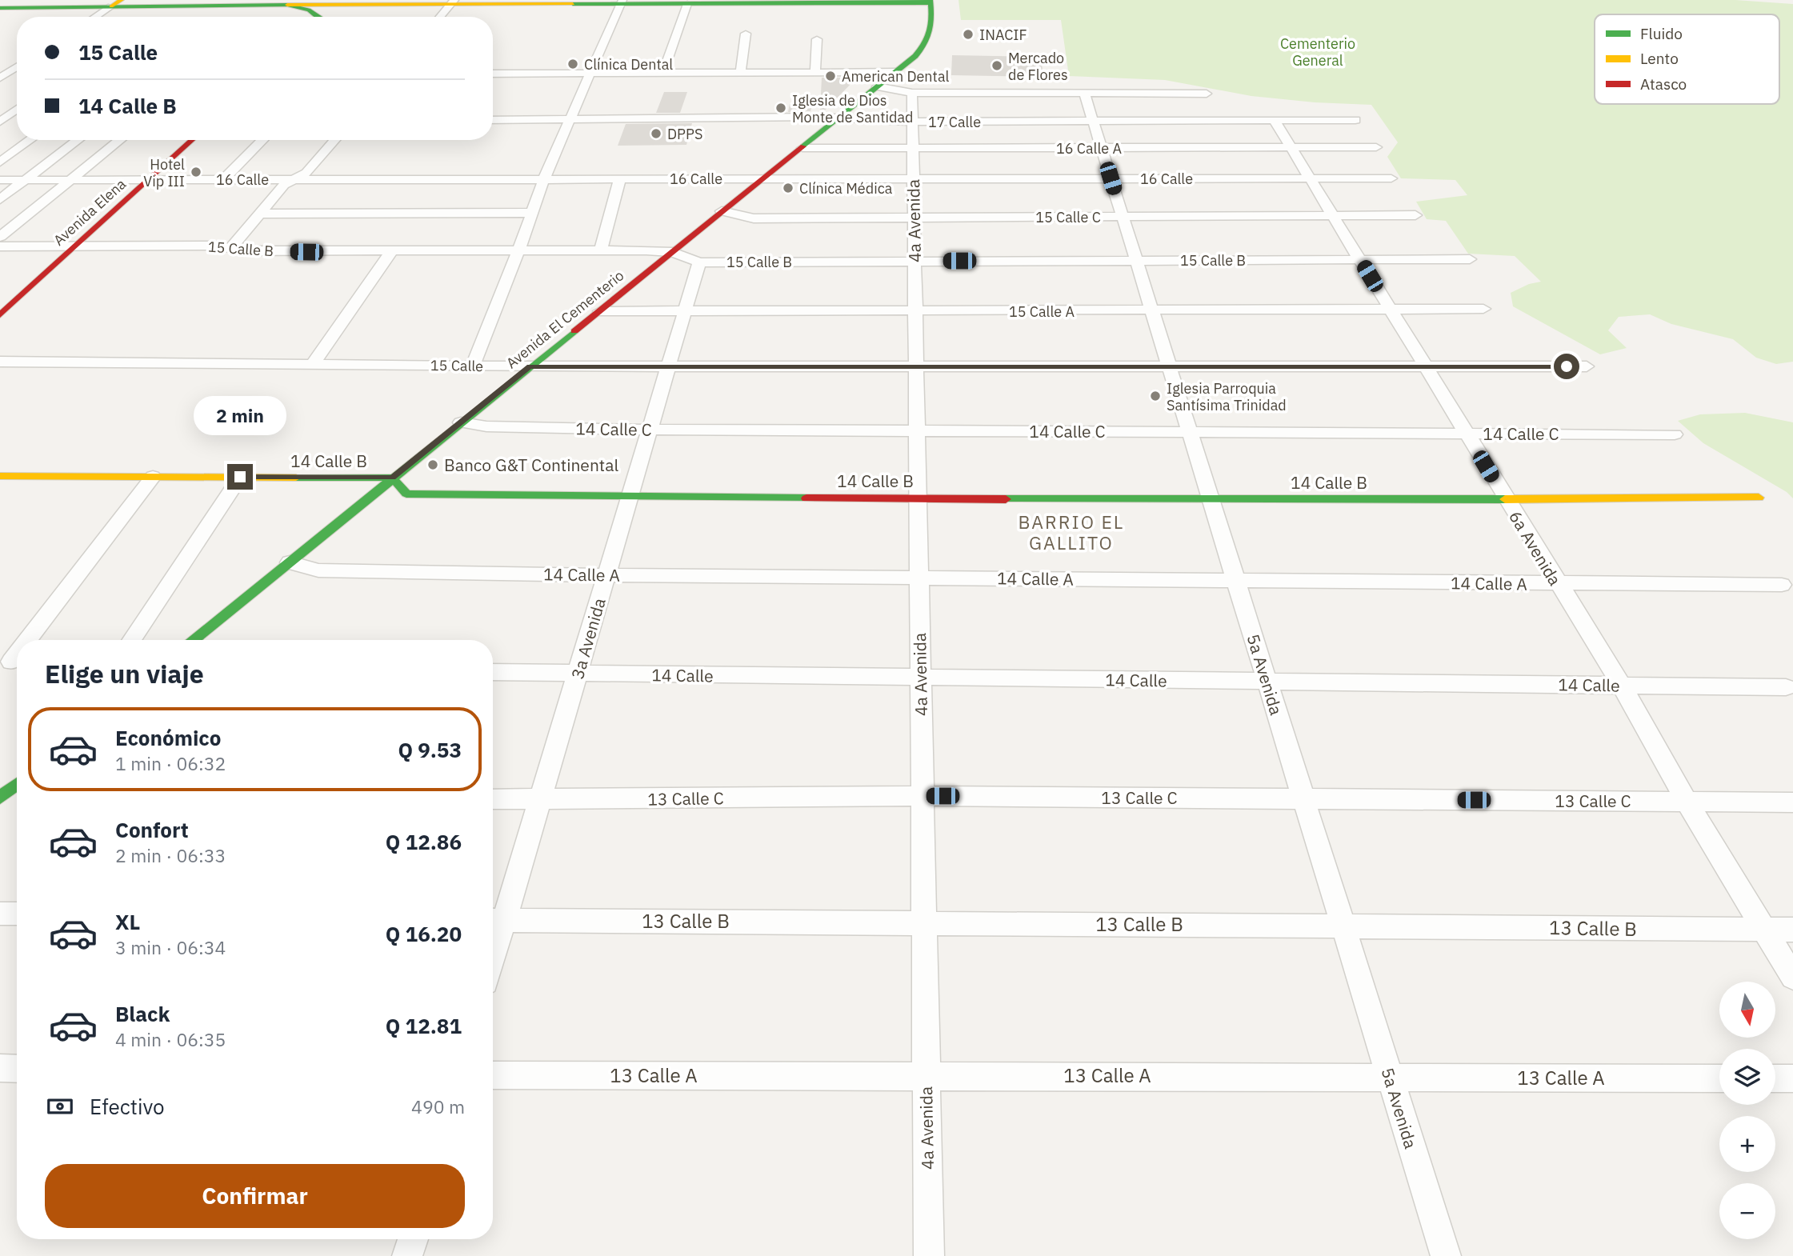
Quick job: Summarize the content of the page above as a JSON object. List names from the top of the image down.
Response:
{
  "streets": {
    "main road": ["Avenida Elena", "Avenida El Cementerio", "14 Calle B"],
    "street": [
      "17 Calle",
      "16 Calle A",
      "16 Calle",
      "15 Calle C",
      "4a Avenida",
      "15 Calle B",
      "15 Calle A",
      "15 Calle",
      "14 Calle C",
      "6a Avenida",
      "14 Calle A",
      "3a Avenida",
      "5a Avenida",
      "14 Calle",
      "13 Calle C",
      "13 Calle B",
      "13 Calle A"
    ]
  },
  "crossings": [
    ["17 Calle", "4a Avenida"],
    ["17 Calle", "Avenida El Cementerio"],
    ["17 Calle", "6a Avenida"],
    ["17 Calle", "5a Avenida"],
    ["16 Calle A", "4a Avenida"],
    ["16 Calle A", "Avenida El Cementerio"],
    ["16 Calle A", "6a Avenida"],
    ["16 Calle A", "5a Avenida"],
    ["16 Calle", "Avenida Elena"],
    ["16 Calle", "4a Avenida"],
    ["16 Calle", "Avenida El Cementerio"],
    ["16 Calle", "6a Avenida"],
    ["16 Calle", "5a Avenida"],
    ["Avenida Elena", "15 Calle B"],
    ["15 Calle C", "4a Avenida"],
    ["15 Calle C", "Avenida El Cementerio"],
    ["15 Calle C", "6a Avenida"],
    ["15 Calle C", "5a Avenida"],
    ["4a Avenida", "15 Calle B"],
    ["4a Avenida", "15 Calle A"],
    ["4a Avenida", "15 Calle"],
    ["4a Avenida", "14 Calle C"],
    ["4a Avenida", "14 Calle B"],
    ["4a Avenida", "14 Calle A"],
    ["4a Avenida", "14 Calle"],
    ["4a Avenida", "13 Calle C"],
    ["4a Avenida", "13 Calle B"],
    ["4a Avenida", "13 Calle A"],
    ["15 Calle B", "Avenida El Cementerio"],
    ["15 Calle B", "6a Avenida"],
    ["15 Calle B", "3a Avenida"],
    ["15 Calle B", "5a Avenida"],
    ["15 Calle A", "Avenida El Cementerio"],
    ["15 Calle A", "6a Avenida"],
    ["15 Calle A", "3a Avenida"],
    ["15 Calle A", "5a Avenida"],
    ["Avenida El Cementerio", "15 Calle"],
    ["Avenida El Cementerio", "14 Calle C"],
    ["Avenida El Cementerio", "14 Calle B"],
    ["Avenida El Cementerio", "14 Calle A"],
    ["15 Calle", "6a Avenida"],
    ["15 Calle", "3a Avenida"],
    ["15 Calle", "5a Avenida"],
    ["14 Calle C", "6a Avenida"],
    ["14 Calle C", "3a Avenida"],
    ["14 Calle C", "5a Avenida"],
    ["14 Calle B", "6a Avenida"],
    ["14 Calle B", "3a Avenida"],
    ["14 Calle B", "5a Avenida"],
    ["6a Avenida", "14 Calle A"],
    ["6a Avenida", "14 Calle"],
    ["6a Avenida", "13 Calle C"],
    ["6a Avenida", "13 Calle B"],
    ["14 Calle A", "3a Avenida"],
    ["14 Calle A", "5a Avenida"],
    ["3a Avenida", "14 Calle"],
    ["3a Avenida", "13 Calle C"],
    ["3a Avenida", "13 Calle B"],
    ["5a Avenida", "14 Calle"],
    ["5a Avenida", "13 Calle C"],
    ["5a Avenida", "13 Calle B"],
    ["5a Avenida", "13 Calle A"]
  ],
  "districts": ["BARRIO EL GALLITO"],
  "parks": ["Cementerio General"],
  "places": [
    "INACIF",
    "Clínica Dental",
    "Mercado de Flores",
    "American Dental",
    "Iglesia de Dios Monte de Santidad",
    "DPPS",
    "Hotel Vip III",
    "Clínica Médica",
    "Iglesia Parroquia Santísima Trinidad",
    "Banco G&T Continental"
  ],
  "legend": ["Fluido", "Lento", "Atasco"],
  "north": "bottom",
  "page": {
    "banner": ["15 Calle", "14 Calle B"],
    "bubble": "2 min",
    "heading": "Elige un viaje",
    "list": [
      {
        "name": "Económico",
        "note": "1 min · 06:32",
        "value": "Q 9.53"
      },
      {
        "name": "Confort",
        "note": "2 min · 06:33",
        "value": "Q 12.86"
      },
      {
        "name": "XL",
        "note": "3 min · 06:34",
        "value": "Q 16.20"
      },
      {
        "name": "Black",
        "note": "4 min · 06:35",
        "value": "Q 12.81"
      }
    ],
    "map_buttons": ["+", "−"],
    "pay": ["Efectivo", "490 m"],
    "buttons": "Confirmar"
  }
}
